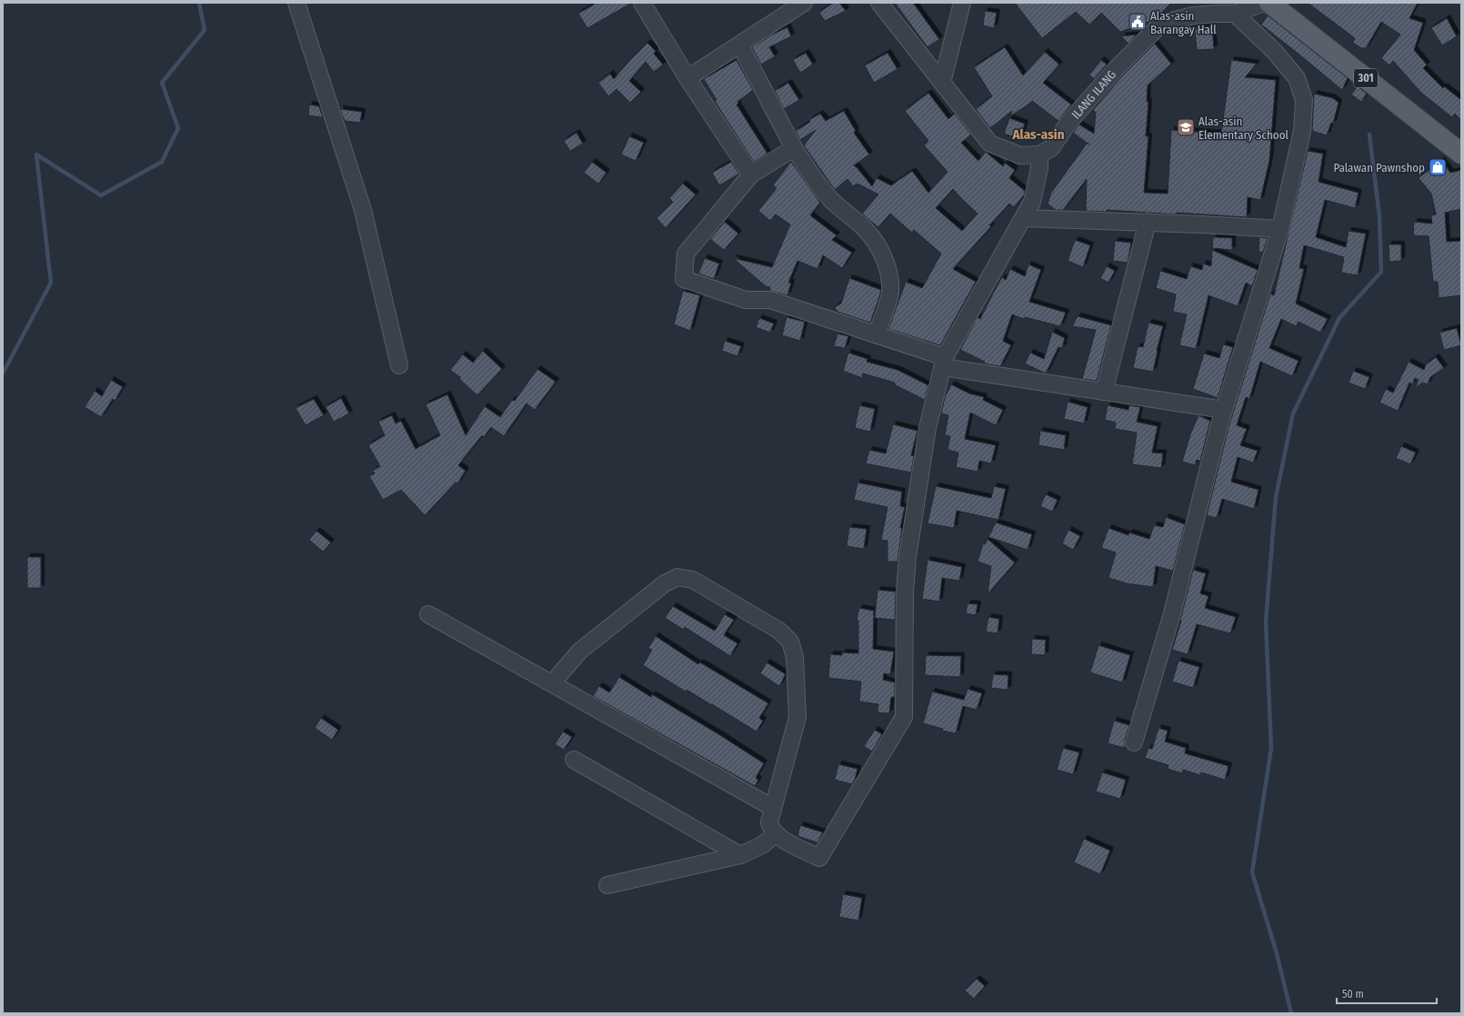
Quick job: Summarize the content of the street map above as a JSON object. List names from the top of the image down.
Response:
{
  "streets": {
    "main road": ["301"],
    "street": ["ILANG ILANG"]
  },
  "crossings": [
    ["301", "ILANG ILANG"]
  ],
  "districts": ["Alas-asin"],
  "places": {
    "public building": ["Alas-asin Barangay Hall"],
    "school or university": ["Alas-asin Elementary School"],
    "shop": ["Palawan Pawnshop"]
  },
  "scale_bar": "50 m"
}
